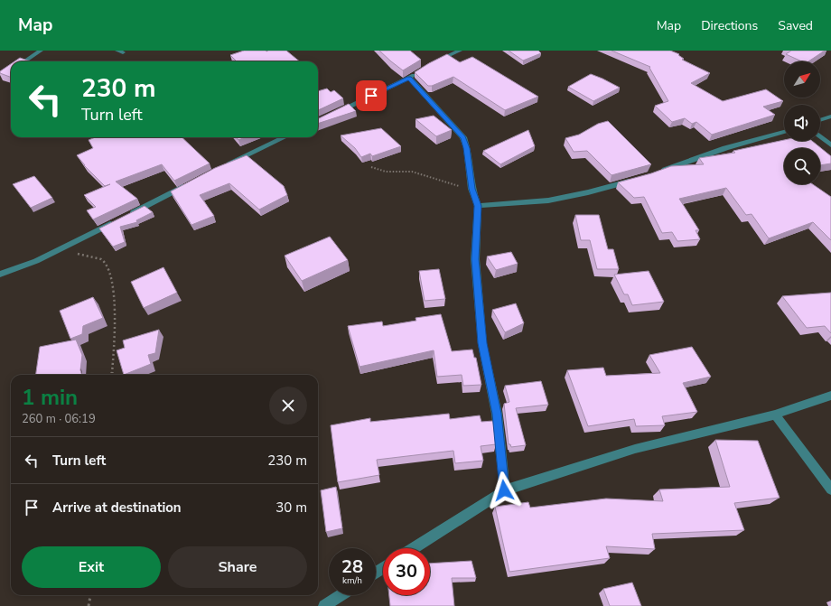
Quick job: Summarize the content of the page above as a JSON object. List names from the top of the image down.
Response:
{
  "north": "top right",
  "page": {
    "header": "Map",
    "nav": ["Map", "Directions", "Saved"],
    "turn": ["230 m", "Turn left"],
    "heading": ["1 min", "260 m · 06:19"],
    "list": [
      {
        "name": "Turn left",
        "value": "230 m"
      },
      {
        "name": "Arrive at destination",
        "value": "30 m"
      }
    ],
    "buttons": ["Exit", "Share"],
    "speed": "28 km/h",
    "limit": "30"
  }
}
